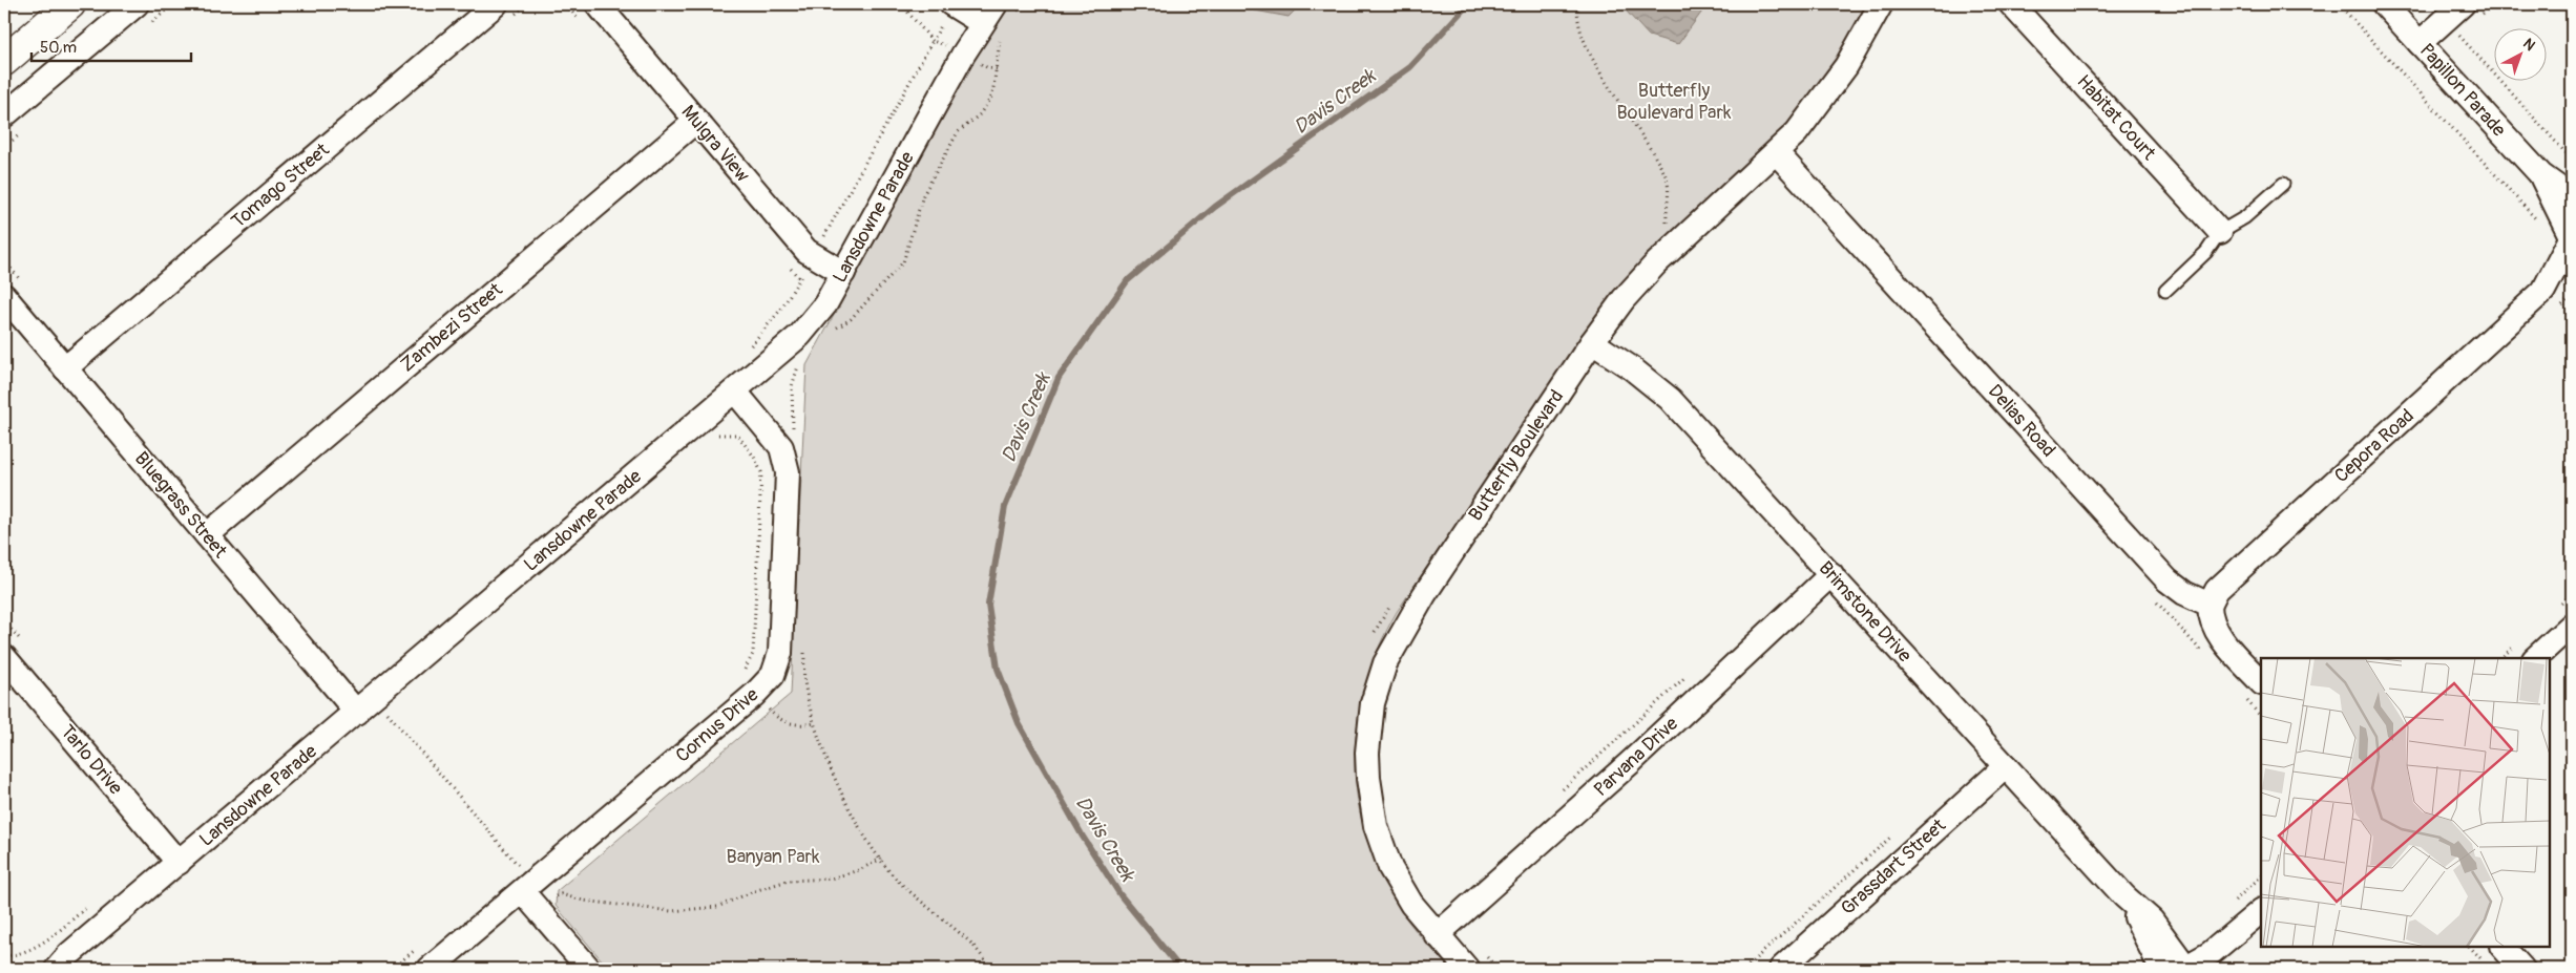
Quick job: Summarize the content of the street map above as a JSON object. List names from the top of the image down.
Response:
{
  "streets": {
    "street": [
      "Papillon Parade",
      "Habitat Court",
      "Mulgra View",
      "Tomago Street",
      "Lansdowne Parade",
      "Zambezi Street",
      "Delias Road",
      "Cepora Road",
      "Butterfly Boulevard",
      "Bluegrass Street",
      "Brimstone Drive",
      "Cornus Drive",
      "Parvana Drive",
      "Tarlo Drive",
      "Grassdart Street"
    ]
  },
  "crossings": [
    ["Papillon Parade", "Cepora Road"],
    ["Mulgra View", "Lansdowne Parade"],
    ["Mulgra View", "Zambezi Street"],
    ["Tomago Street", "Bluegrass Street"],
    ["Lansdowne Parade", "Bluegrass Street"],
    ["Lansdowne Parade", "Cornus Drive"],
    ["Lansdowne Parade", "Tarlo Drive"],
    ["Zambezi Street", "Bluegrass Street"],
    ["Delias Road", "Cepora Road"],
    ["Delias Road", "Butterfly Boulevard"],
    ["Butterfly Boulevard", "Brimstone Drive"],
    ["Butterfly Boulevard", "Parvana Drive"],
    ["Brimstone Drive", "Parvana Drive"],
    ["Brimstone Drive", "Grassdart Street"]
  ],
  "water": ["Davis Creek"],
  "parks": ["Butterfly Boulevard Park", "Banyan Park"],
  "scale_bar": "50 m",
  "north": "top right"
}
